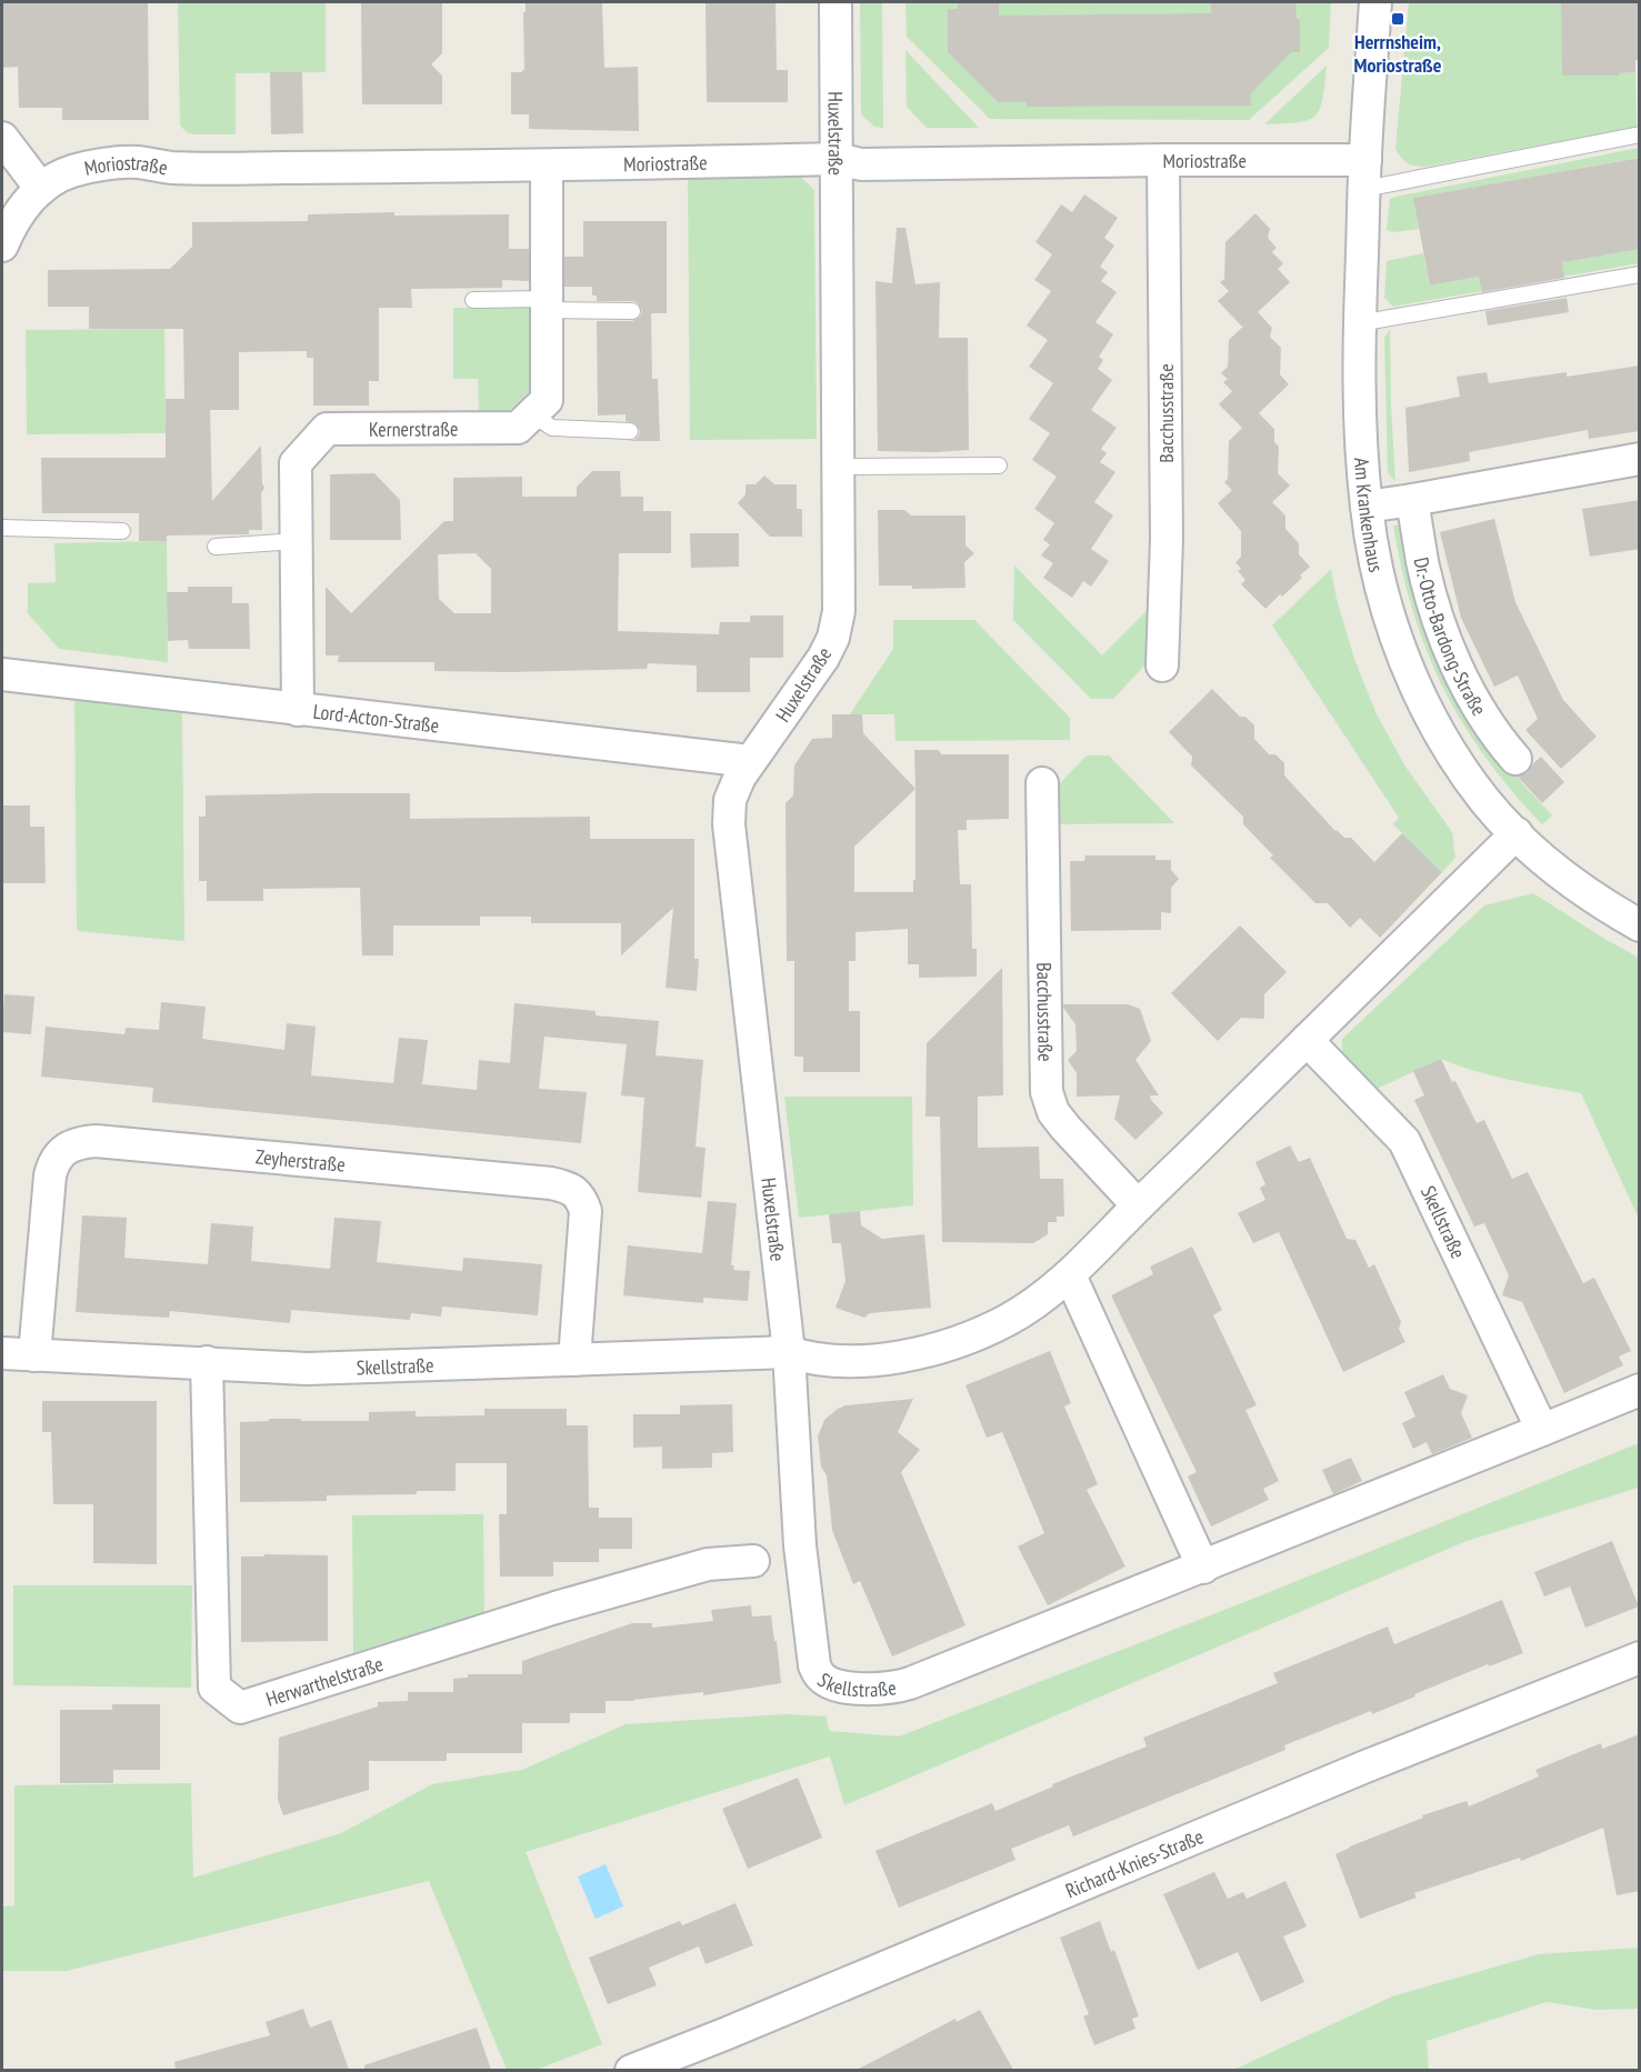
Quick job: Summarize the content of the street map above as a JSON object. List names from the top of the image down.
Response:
{
  "streets": {
    "street": [
      "Huxelstraße",
      "Moriostraße",
      "Bacchusstraße",
      "Kernerstraße",
      "Am Krankenhaus",
      "Dr.-Otto-Bardong-Straße",
      "Lord-Acton-Straße",
      "Zeyherstraße",
      "Skellstraße",
      "Herwarthelstraße",
      "Richard-Knies-Straße"
    ]
  },
  "crossings": [
    ["Huxelstraße", "Moriostraße"],
    ["Huxelstraße", "Lord-Acton-Straße"],
    ["Huxelstraße", "Skellstraße"],
    ["Moriostraße", "Bacchusstraße"],
    ["Moriostraße", "Am Krankenhaus"],
    ["Bacchusstraße", "Skellstraße"],
    ["Kernerstraße", "Lord-Acton-Straße"],
    ["Am Krankenhaus", "Skellstraße"],
    ["Zeyherstraße", "Skellstraße"],
    ["Skellstraße", "Herwarthelstraße"]
  ],
  "places": {
    "transit": ["Herrnsheim, Moriostraße"]
  }
}
